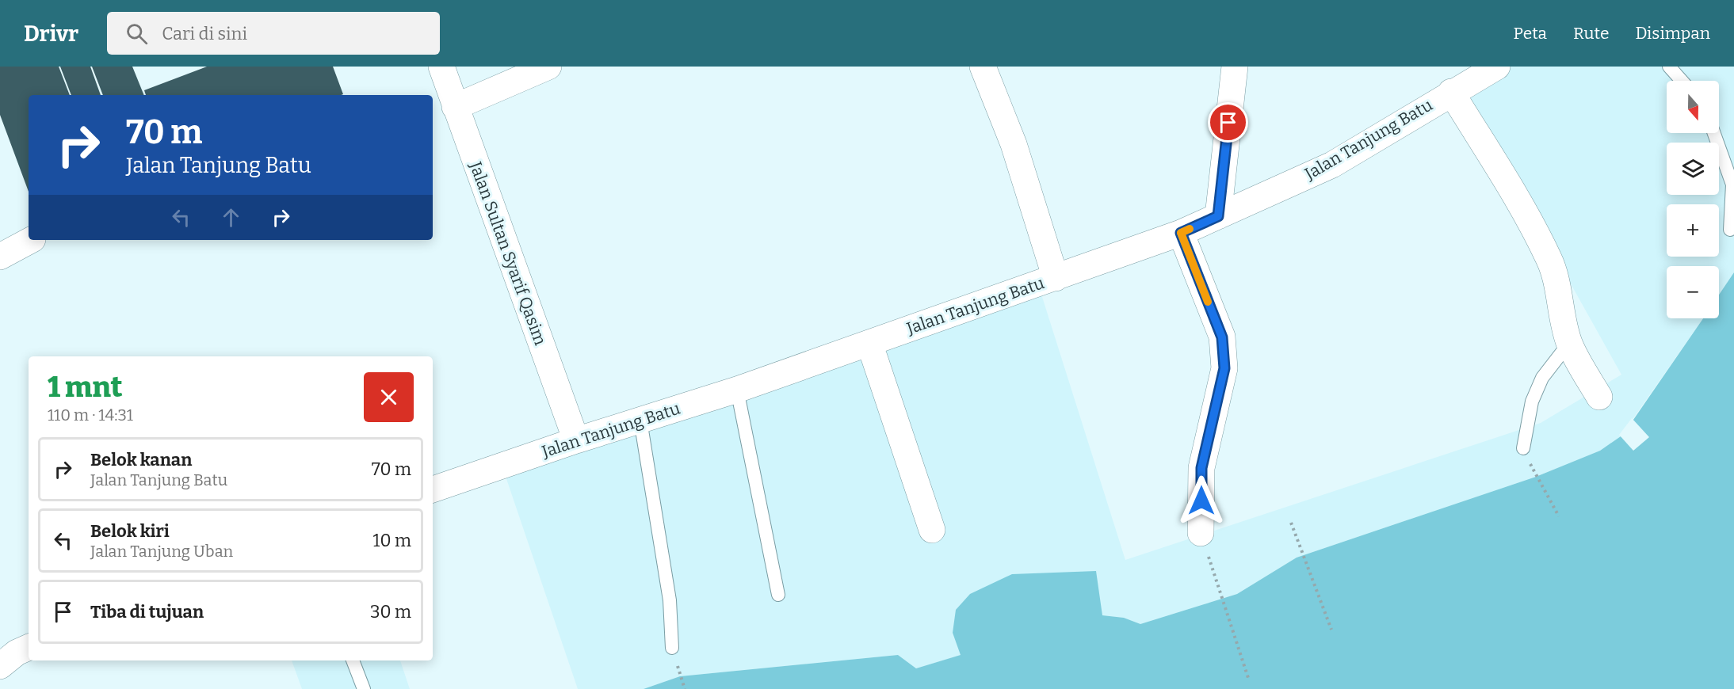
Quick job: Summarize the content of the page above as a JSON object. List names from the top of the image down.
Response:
{
  "streets": {
    "street": ["Jalan Tanjung Batu", "Jalan Sultan Syarif Qasim"]
  },
  "crossings": [
    ["Jalan Tanjung Batu", "Jalan Sultan Syarif Qasim"]
  ],
  "north": "bottom",
  "page": {
    "header": "Drivr",
    "search": "Cari di sini",
    "nav": ["Peta", "Rute", "Disimpan"],
    "map_buttons": ["+", "−"],
    "turn": ["70 m", "Jalan Tanjung Batu"],
    "heading": ["1 mnt", "110 m · 14:31"],
    "list": [
      {
        "name": "Belok kanan",
        "note": "Jalan Tanjung Batu",
        "value": "70 m"
      },
      {
        "name": "Belok kiri",
        "note": "Jalan Tanjung Uban",
        "value": "10 m"
      },
      {
        "name": "Tiba di tujuan",
        "value": "30 m"
      }
    ]
  }
}
